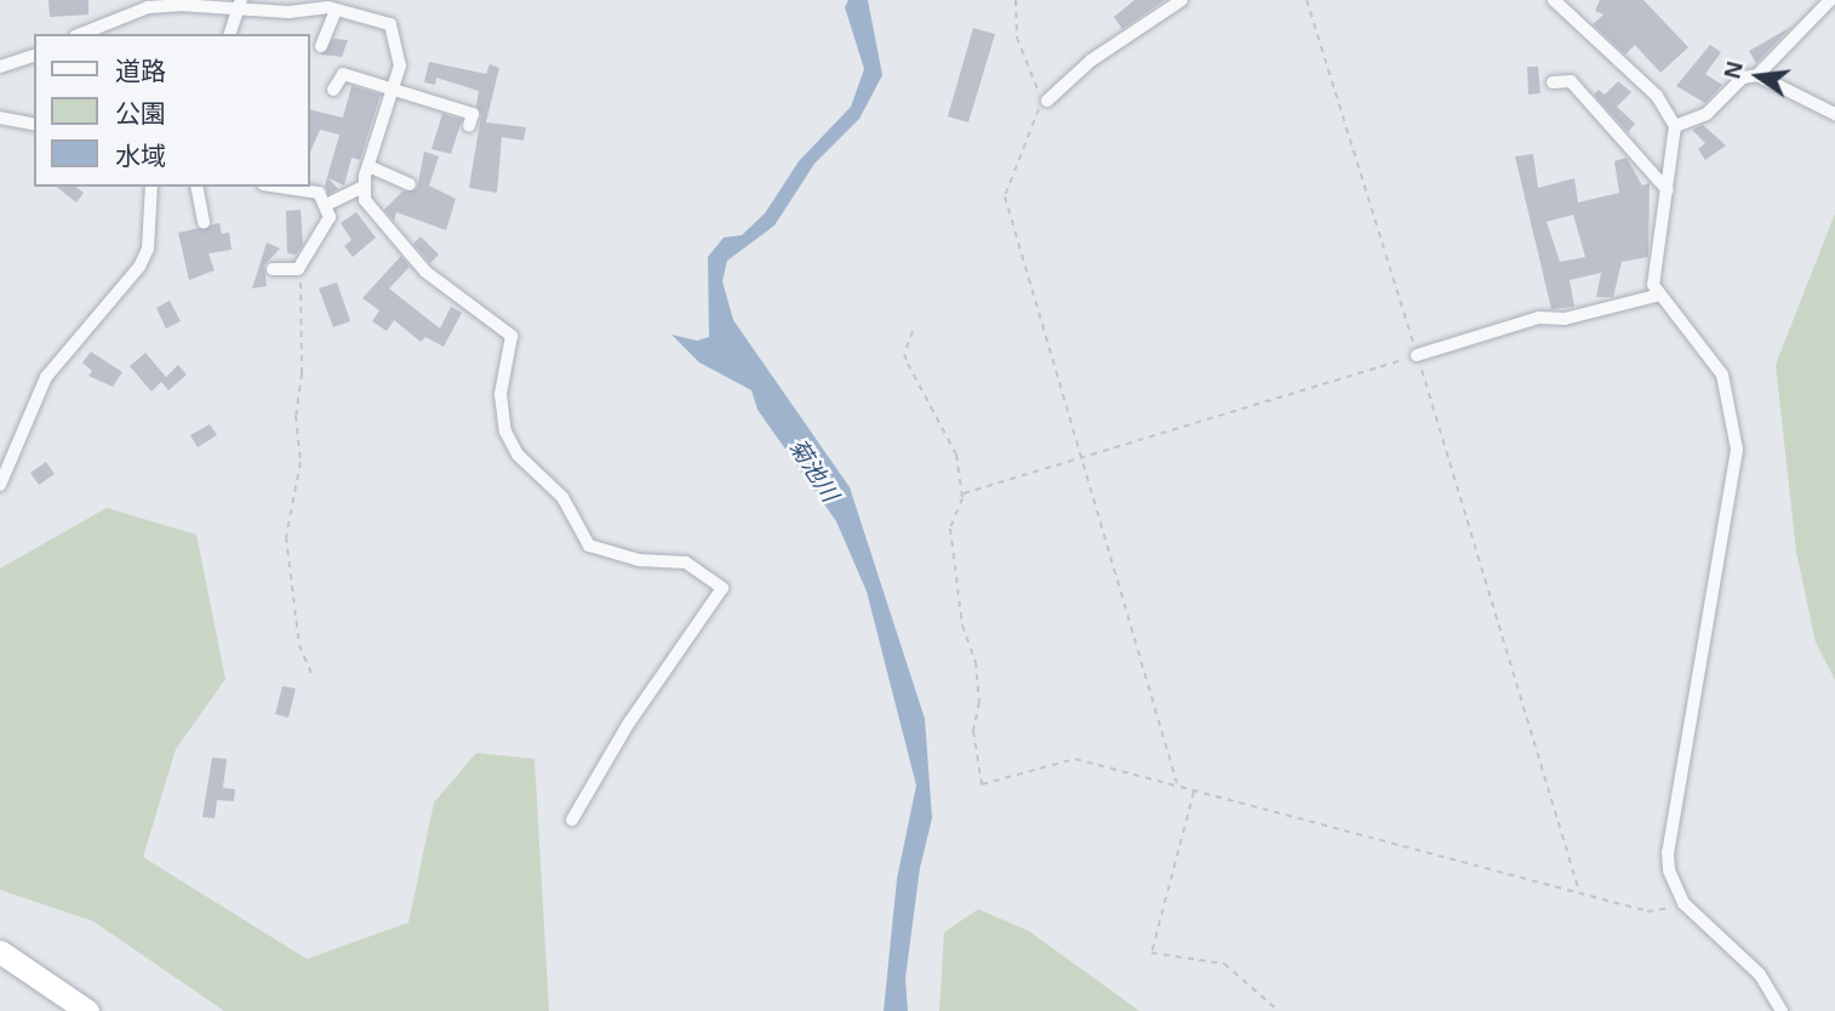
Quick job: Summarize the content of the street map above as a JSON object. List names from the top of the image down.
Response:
{
  "water": ["菊池川"],
  "legend": ["道路", "公園", "水域"],
  "north": "left"
}
